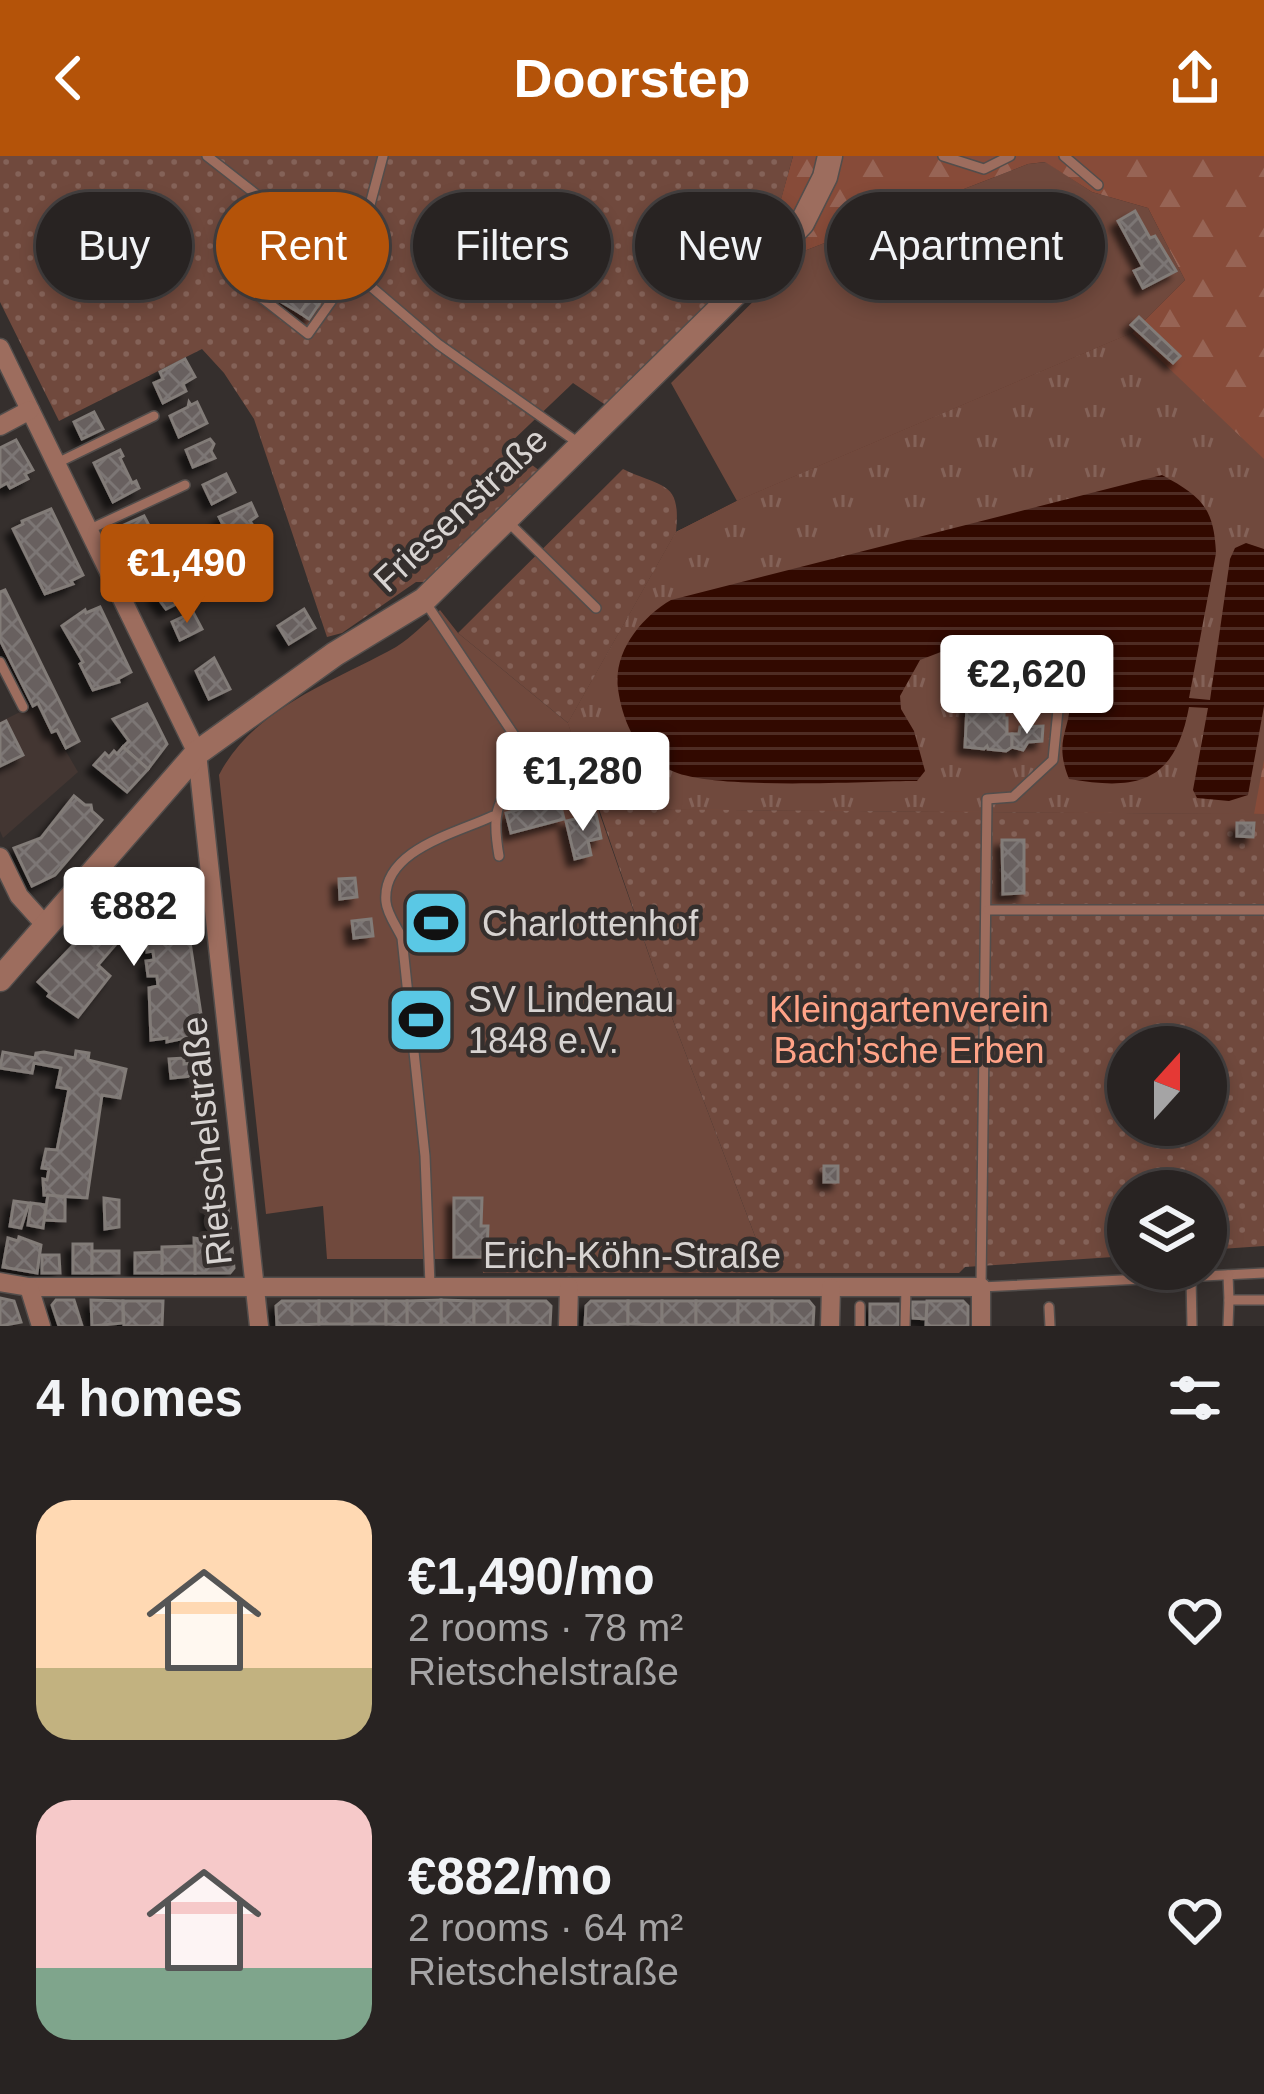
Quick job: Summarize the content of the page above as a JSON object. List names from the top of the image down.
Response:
{
  "streets": {
    "street": ["Friesenstraße", "Rietschelstraße", "Erich-Köhn-Straße"]
  },
  "crossings": [
    ["Friesenstraße", "Rietschelstraße"],
    ["Rietschelstraße", "Erich-Köhn-Straße"]
  ],
  "parks": ["Kleingartenverein Bach'sche Erben"],
  "places": {
    "sports": ["Charlottenhof", "SV Lindenau 1848 e.V."]
  },
  "north": "top",
  "page": {
    "header": "Doorstep",
    "chip": [
      "Buy",
      "Rent",
      "Filters",
      "New",
      "Apartment"
    ],
    "price": [
      "€1,490",
      "€2,620",
      "€1,280",
      "€882"
    ],
    "heading": "4 homes",
    "list": [
      {
        "name": "€1,490/mo",
        "note": "2 rooms · 78 m² · Rietschelstraße"
      },
      {
        "name": "€882/mo",
        "note": "2 rooms · 64 m² · Rietschelstraße"
      }
    ]
  }
}
